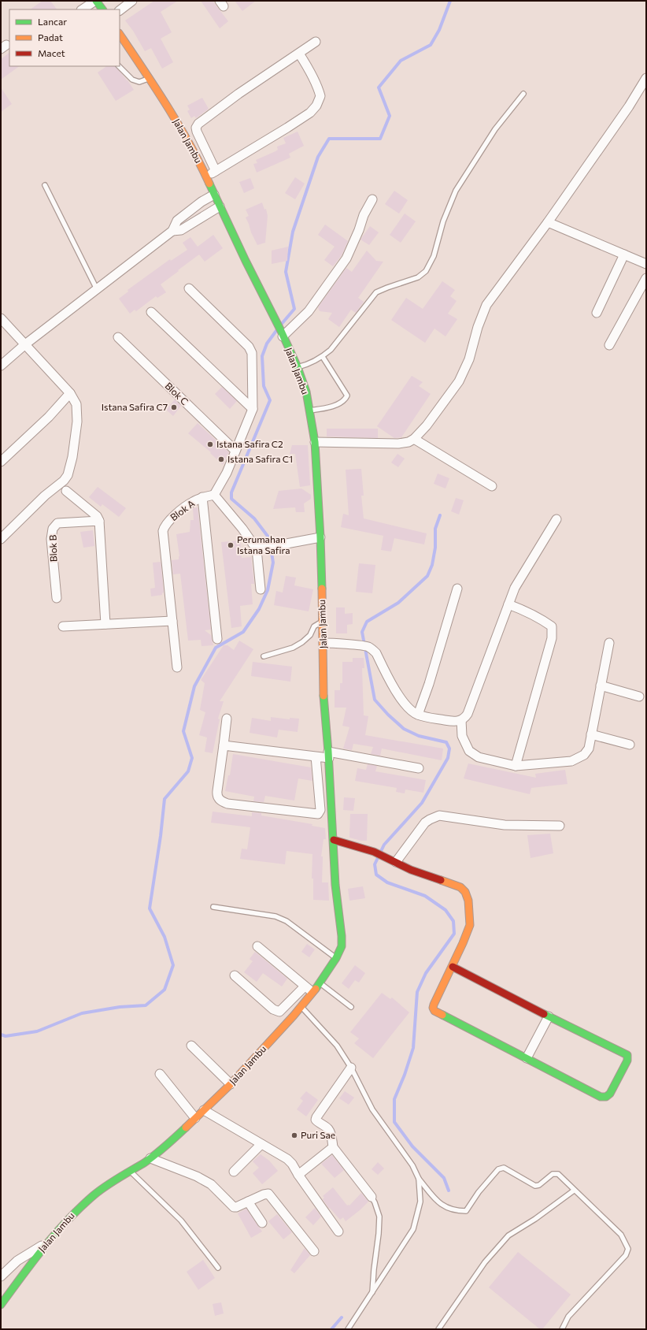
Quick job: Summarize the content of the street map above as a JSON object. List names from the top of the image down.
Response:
{
  "streets": {
    "street": [
      "Jalan Jambu",
      "Blok C",
      "Blok A",
      "Blok B"
    ]
  },
  "places": [
    "Istana Safira C7",
    "Istana Safira C2",
    "Istana Safira C1",
    "Perumahan Istana Safira",
    "Puri Sae"
  ],
  "legend": ["Lancar", "Padat", "Macet"]
}
